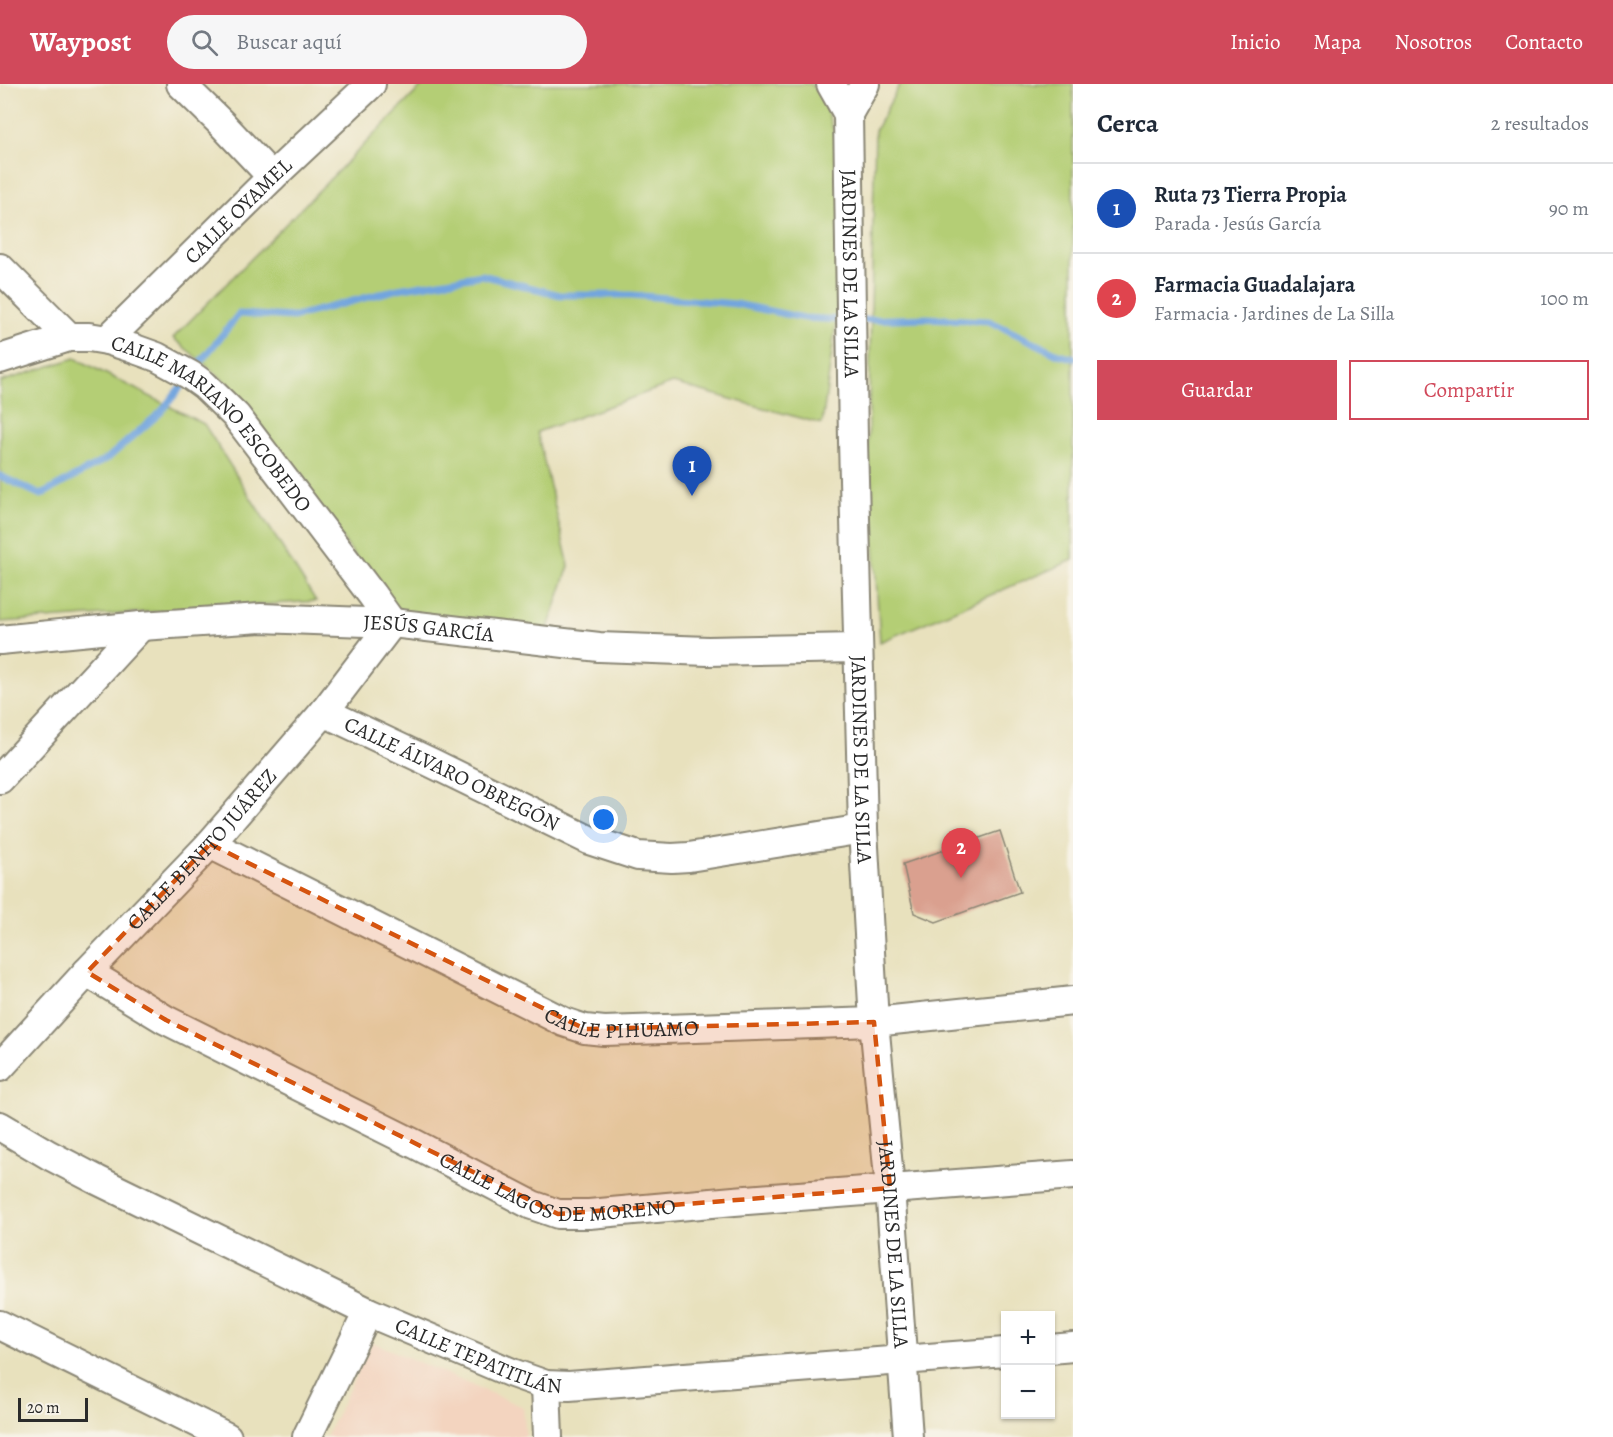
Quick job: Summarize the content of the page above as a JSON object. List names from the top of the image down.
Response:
{
  "streets": {
    "street": [
      "CALLE OYAMEL",
      "JARDINES DE LA SILLA",
      "CALLE MARIANO ESCOBEDO",
      "JESÚS GARCÍA",
      "CALLE ÁLVARO OBREGÓN",
      "CALLE BENITO JUÁREZ",
      "CALLE PIHUAMO",
      "CALLE LAGOS DE MORENO",
      "CALLE TEPATITLÁN"
    ]
  },
  "crossings": [
    ["CALLE OYAMEL", "CALLE MARIANO ESCOBEDO"],
    ["JARDINES DE LA SILLA", "JESÚS GARCÍA"],
    ["JARDINES DE LA SILLA", "CALLE ÁLVARO OBREGÓN"],
    ["JARDINES DE LA SILLA", "CALLE PIHUAMO"],
    ["JARDINES DE LA SILLA", "CALLE LAGOS DE MORENO"],
    ["JARDINES DE LA SILLA", "CALLE TEPATITLÁN"],
    ["CALLE MARIANO ESCOBEDO", "JESÚS GARCÍA"],
    ["CALLE MARIANO ESCOBEDO", "CALLE BENITO JUÁREZ"],
    ["JESÚS GARCÍA", "CALLE BENITO JUÁREZ"],
    ["CALLE ÁLVARO OBREGÓN", "CALLE BENITO JUÁREZ"],
    ["CALLE BENITO JUÁREZ", "CALLE PIHUAMO"],
    ["CALLE BENITO JUÁREZ", "CALLE LAGOS DE MORENO"]
  ],
  "scale_bar": "20 m",
  "page": {
    "header": "Waypost",
    "search": "Buscar aquí",
    "nav": [
      "Inicio",
      "Mapa",
      "Nosotros",
      "Contacto"
    ],
    "heading": ["Cerca", "2 resultados"],
    "list": [
      {
        "mark": "1",
        "name": "Ruta 73 Tierra Propia",
        "note": "Parada · Jesús García",
        "value": "90 m"
      },
      {
        "mark": "2",
        "name": "Farmacia Guadalajara",
        "note": "Farmacia · Jardines de La Silla",
        "value": "100 m"
      }
    ],
    "buttons": ["Guardar", "Compartir"],
    "pins": ["1", "2"],
    "map_buttons": ["+", "−"],
    "scale": "20 m"
  }
}
